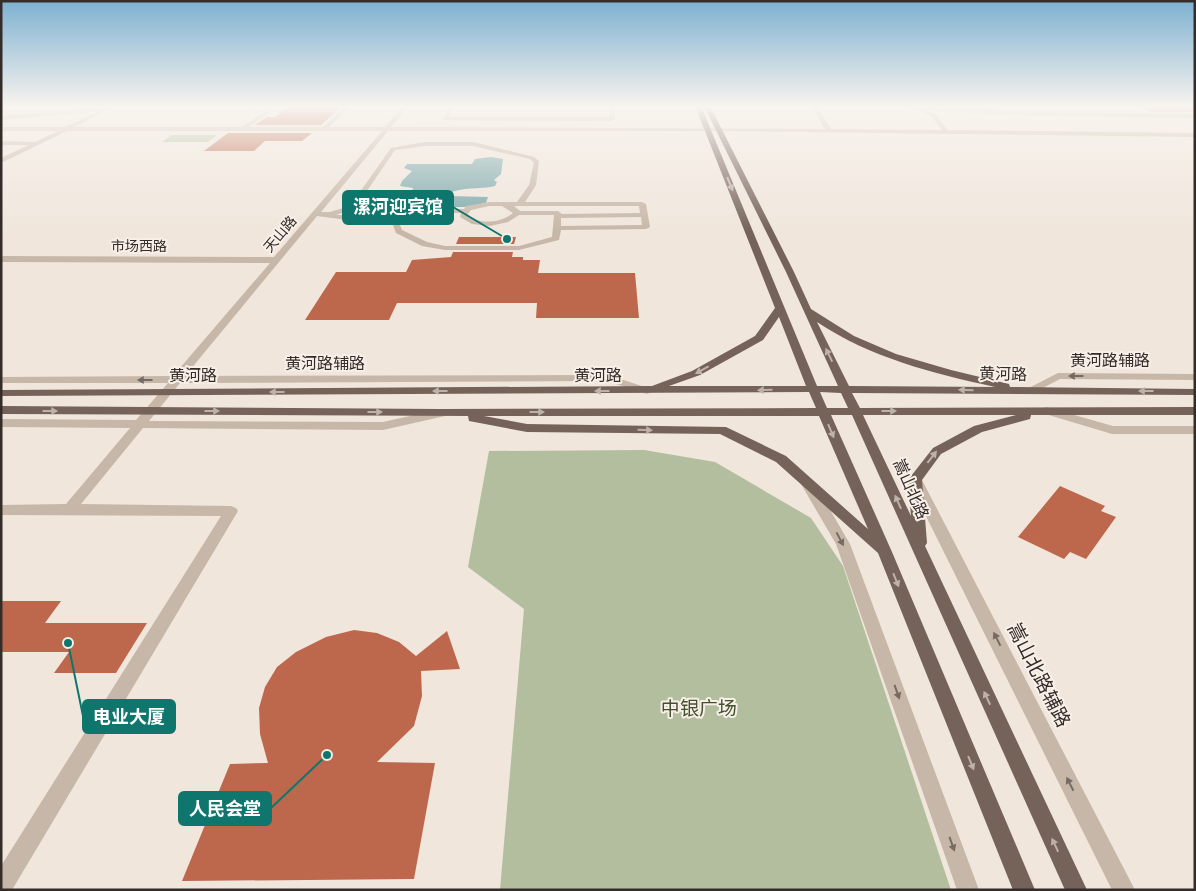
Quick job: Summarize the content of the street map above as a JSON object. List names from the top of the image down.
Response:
{
  "streets": {
    "main road": ["黄河路", "嵩山北路"],
    "street": [
      "天山路",
      "市场西路",
      "黄河路辅路",
      "嵩山北路辅路"
    ]
  },
  "crossings": [
    ["天山路", "市场西路"],
    ["天山路", "黄河路辅路"],
    ["天山路", "黄河路"],
    ["黄河路辅路", "黄河路"],
    ["黄河路", "嵩山北路"]
  ],
  "parks": ["中银广场"],
  "places": ["漯河迎宾馆", "电业大厦", "人民会堂"]
}
